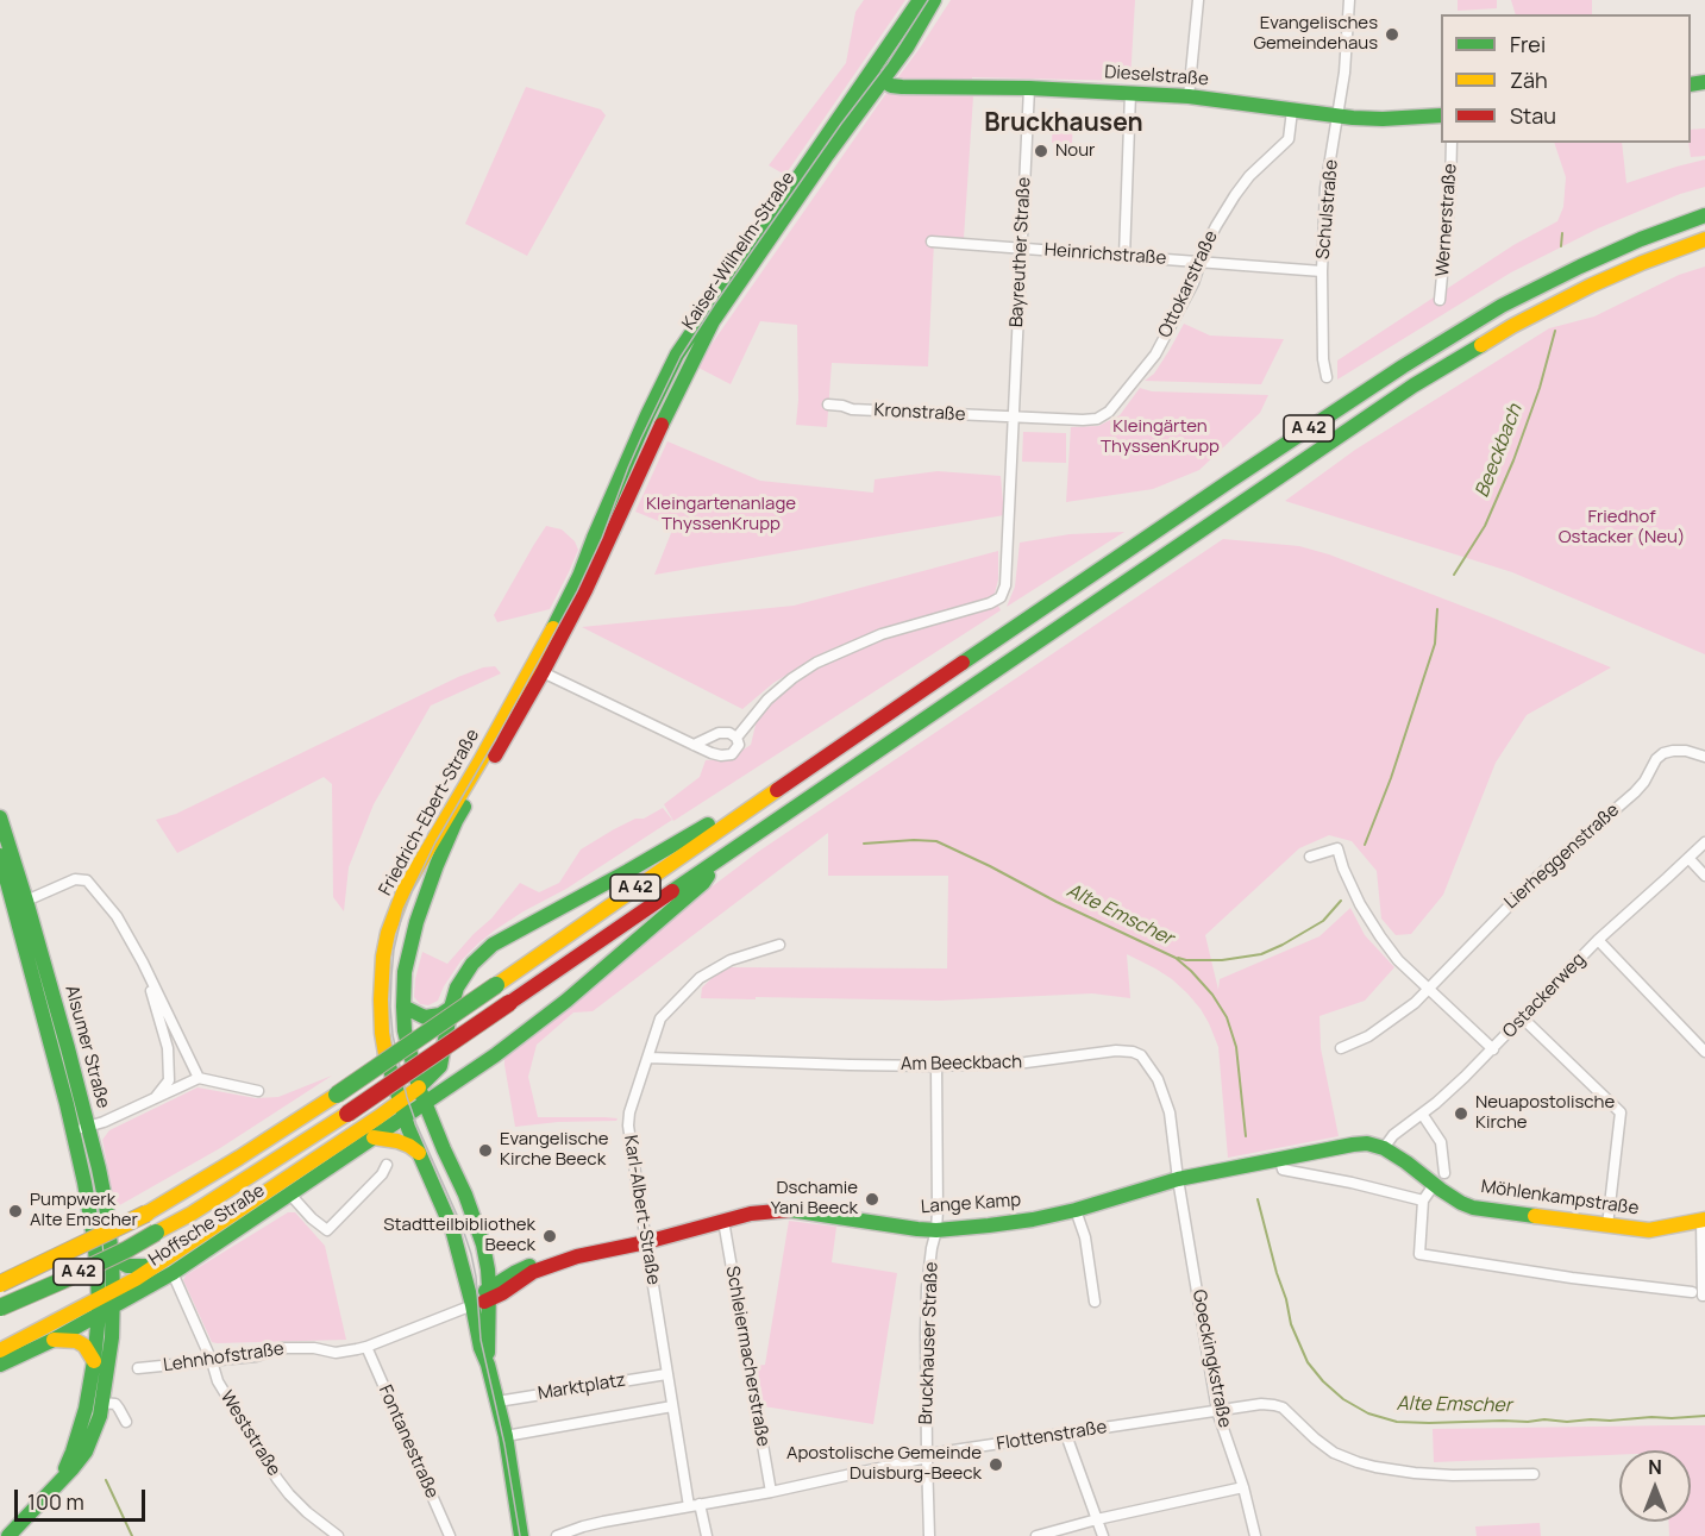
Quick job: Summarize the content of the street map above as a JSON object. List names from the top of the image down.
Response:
{
  "streets": {
    "main road": [
      "Dieselstraße",
      "Kaiser-Wilhelm-Straße",
      "A 42",
      "Friedrich-Ebert-Straße",
      "Alsumer Straße",
      "Möhlenkampstraße",
      "Lange Kamp",
      "Hoffsche Straße"
    ],
    "street": [
      "Schulstraße",
      "Wernerstraße",
      "Bayreuther Straße",
      "Heinrichstraße",
      "Ottokarstraße",
      "Kronstraße",
      "Lierheggenstraße",
      "Ostackerweg",
      "Am Beeckbach",
      "Karl-Albert-Straße",
      "Bruckhauser Straße",
      "Schleiermacherstraße",
      "Lehnhofstraße",
      "Goeckingkstraße",
      "Marktplatz",
      "Weststraße",
      "Flottenstraße",
      "Fontanestraße"
    ]
  },
  "crossings": [
    ["Dieselstraße", "Schulstraße"],
    ["Dieselstraße", "Kaiser-Wilhelm-Straße"],
    ["Dieselstraße", "Bayreuther Straße"],
    ["Dieselstraße", "Ottokarstraße"],
    ["Schulstraße", "Heinrichstraße"],
    ["Kaiser-Wilhelm-Straße", "Friedrich-Ebert-Straße"],
    ["Bayreuther Straße", "Heinrichstraße"],
    ["Bayreuther Straße", "Ottokarstraße"],
    ["Bayreuther Straße", "Kronstraße"],
    ["Heinrichstraße", "Ottokarstraße"],
    ["Ottokarstraße", "Kronstraße"],
    ["A 42", "Hoffsche Straße"],
    ["Friedrich-Ebert-Straße", "Lange Kamp"],
    ["Friedrich-Ebert-Straße", "Hoffsche Straße"],
    ["Friedrich-Ebert-Straße", "Lehnhofstraße"],
    ["Friedrich-Ebert-Straße", "Marktplatz"],
    ["Ostackerweg", "Möhlenkampstraße"],
    ["Ostackerweg", "Lange Kamp"],
    ["Alsumer Straße", "Hoffsche Straße"],
    ["Am Beeckbach", "Lange Kamp"],
    ["Am Beeckbach", "Karl-Albert-Straße"],
    ["Am Beeckbach", "Bruckhauser Straße"],
    ["Am Beeckbach", "Goeckingkstraße"],
    ["Möhlenkampstraße", "Lange Kamp"],
    ["Lange Kamp", "Karl-Albert-Straße"],
    ["Lange Kamp", "Bruckhauser Straße"],
    ["Lange Kamp", "Schleiermacherstraße"],
    ["Lange Kamp", "Lehnhofstraße"],
    ["Lange Kamp", "Goeckingkstraße"],
    ["Karl-Albert-Straße", "Marktplatz"],
    ["Karl-Albert-Straße", "Flottenstraße"],
    ["Hoffsche Straße", "Weststraße"],
    ["Bruckhauser Straße", "Flottenstraße"],
    ["Schleiermacherstraße", "Flottenstraße"],
    ["Lehnhofstraße", "Weststraße"],
    ["Lehnhofstraße", "Fontanestraße"],
    ["Goeckingkstraße", "Flottenstraße"]
  ],
  "districts": ["Bruckhausen"],
  "water": ["Beeckbach", "Alte Emscher"],
  "parks": ["Kleingärten ThyssenKrupp", "Kleingartenanlage ThyssenKrupp", "Friedhof Ostacker (Neu)"],
  "places": [
    "Evangelisches Gemeindehaus",
    "Nour",
    "Neuapostolische Kirche",
    "Evangelische Kirche Beeck",
    "Dschamie Yani Beeck",
    "Pumpwerk Alte Emscher",
    "Stadtteilbibliothek Beeck",
    "Apostolische Gemeinde Duisburg-Beeck"
  ],
  "legend": ["Frei", "Zäh", "Stau"],
  "scale_bar": "100 m",
  "north": "top"
}
